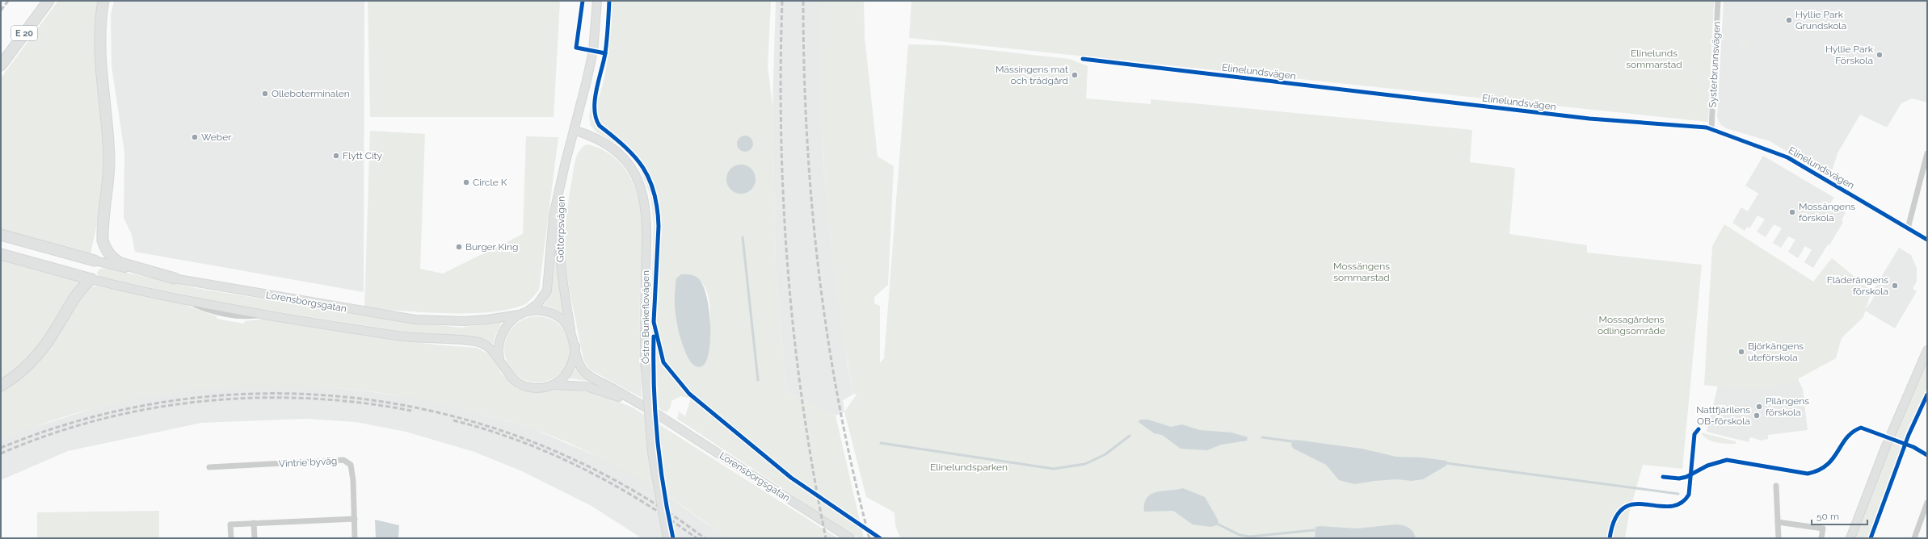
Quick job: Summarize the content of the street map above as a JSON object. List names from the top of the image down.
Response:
{
  "streets": {
    "highway": ["E 20"],
    "main road": ["Gottorpsvägen", "Lorensborgsgatan", "Östra Bunkeflovägen"],
    "street": ["Systerbrunnsvägen", "Elinelundsvägen", "Vintrie byväg"]
  },
  "crossings": [
    ["Systerbrunnsvägen", "Elinelundsvägen"],
    ["Gottorpsvägen", "Lorensborgsgatan"],
    ["Gottorpsvägen", "Östra Bunkeflovägen"]
  ],
  "parks": [
    "Elinelunds sommarstad",
    "Mossängens sommarstad",
    "Mossagårdens odlingsområde",
    "Elinelundsparken"
  ],
  "places": [
    "Hyllie Park Grundskola",
    "Hyllie Park Förskola",
    "Mässingens mat och trädgård",
    "Olleboterminalen",
    "Weber",
    "Flytt City",
    "Circle K",
    "Mossängens förskola",
    "Burger King",
    "Fläderängens förskola",
    "Björkängens uteförskola",
    "Pilängens förskola",
    "Nattfjärilens OB-förskola"
  ],
  "scale_bar": "50 m"
}
